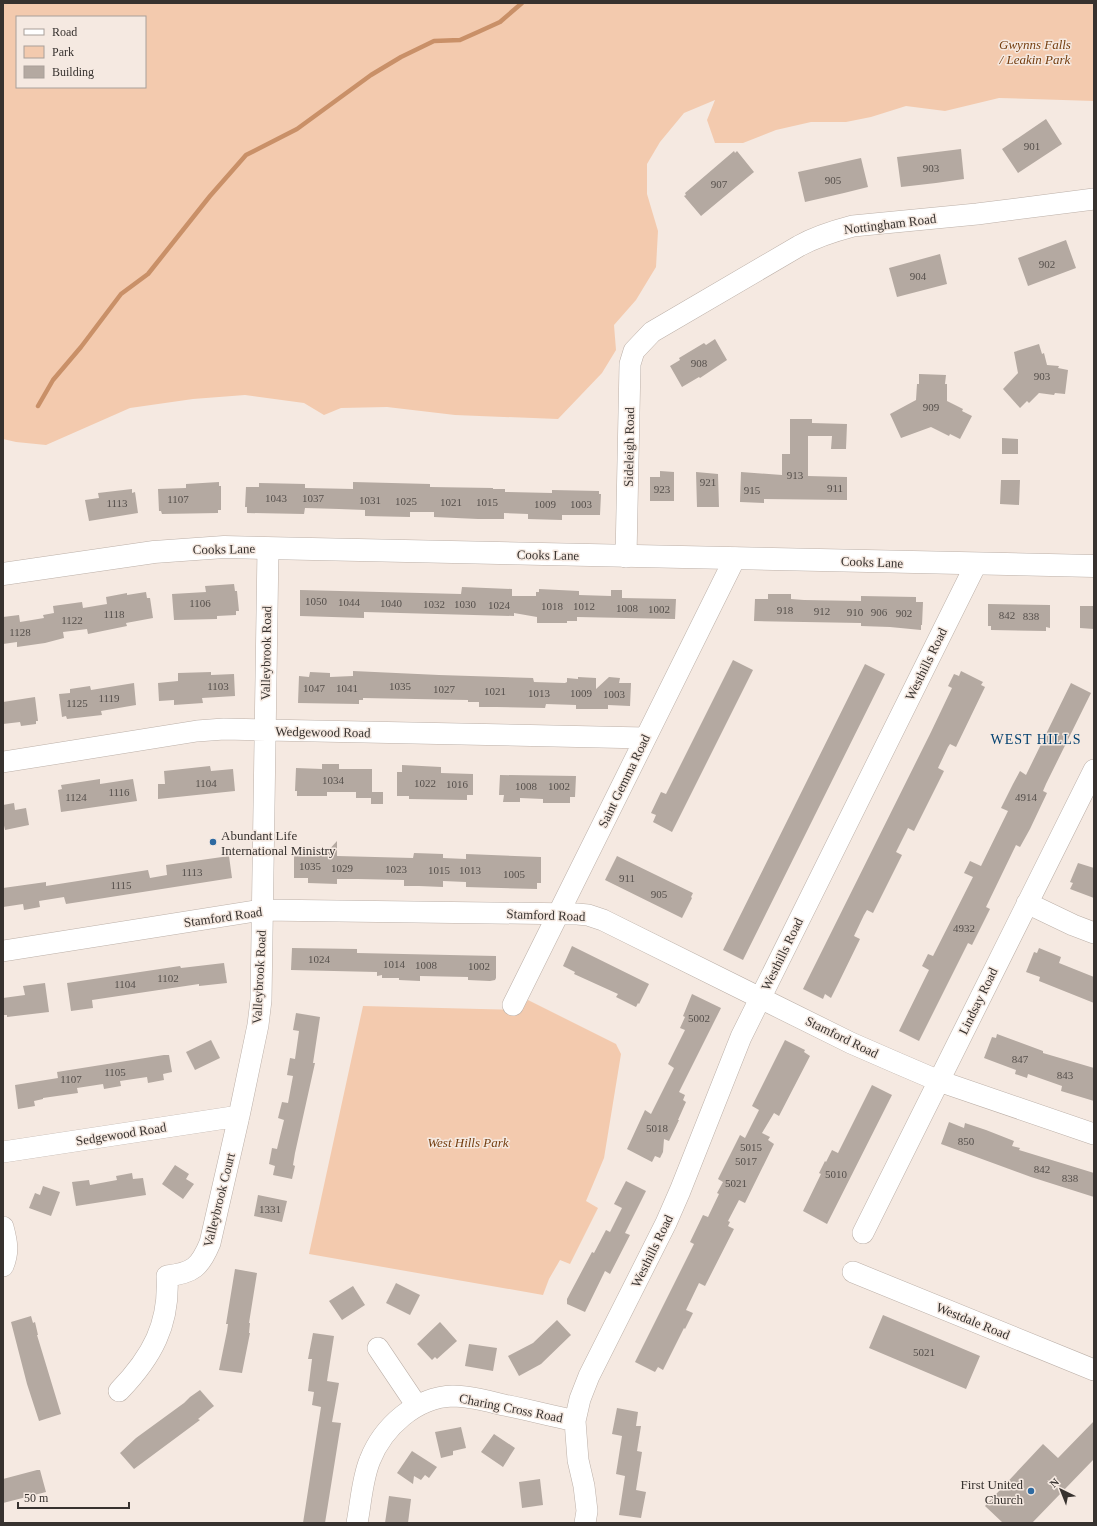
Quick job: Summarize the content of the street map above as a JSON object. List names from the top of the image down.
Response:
{
  "streets": {
    "main road": ["Cooks Lane"],
    "street": [
      "Nottingham Road",
      "Sideleigh Road",
      "Valleybrook Road",
      "Westhills Road",
      "Wedgewood Road",
      "Saint Gemma Road",
      "Stamford Road",
      "Lindsay Road",
      "Sedgewood Road",
      "Valleybrook Court",
      "Westdale Road",
      "Charing Cross Road"
    ]
  },
  "crossings": [
    ["Nottingham Road", "Sideleigh Road"],
    ["Sideleigh Road", "Cooks Lane"],
    ["Cooks Lane", "Valleybrook Road"],
    ["Cooks Lane", "Westhills Road"],
    ["Cooks Lane", "Saint Gemma Road"],
    ["Valleybrook Road", "Wedgewood Road"],
    ["Valleybrook Road", "Stamford Road"],
    ["Valleybrook Road", "Sedgewood Road"],
    ["Valleybrook Road", "Valleybrook Court"],
    ["Westhills Road", "Stamford Road"],
    ["Westhills Road", "Charing Cross Road"],
    ["Wedgewood Road", "Saint Gemma Road"],
    ["Saint Gemma Road", "Stamford Road"],
    ["Stamford Road", "Lindsay Road"],
    ["Sedgewood Road", "Valleybrook Court"]
  ],
  "districts": ["WEST HILLS"],
  "parks": ["Gwynns Falls / Leakin Park", "West Hills Park"],
  "places": ["Abundant Life International Ministry", "First United Church"],
  "house_numbers": [
    "901",
    "903",
    "905",
    "907",
    "902",
    "904",
    "908",
    "903",
    "909",
    "913",
    "921",
    "911",
    "923",
    "915",
    "1043",
    "1037",
    "1107",
    "1031",
    "1025",
    "1021",
    "1015",
    "1113",
    "1009",
    "1003",
    "1050",
    "1044",
    "1106",
    "1040",
    "1032",
    "1030",
    "1024",
    "1018",
    "1012",
    "1008",
    "1002",
    "918",
    "912",
    "910",
    "906",
    "902",
    "1118",
    "842",
    "838",
    "1122",
    "1128",
    "1103",
    "1035",
    "1047",
    "1041",
    "1027",
    "1021",
    "1013",
    "1009",
    "1003",
    "1119",
    "1125",
    "1034",
    "1104",
    "1022",
    "1016",
    "1008",
    "1002",
    "1116",
    "1124",
    "4914",
    "1035",
    "1029",
    "1023",
    "1015",
    "1013",
    "1113",
    "1005",
    "911",
    "1115",
    "905",
    "4932",
    "1024",
    "1014",
    "1008",
    "1002",
    "1102",
    "1104",
    "5002",
    "847",
    "1105",
    "843",
    "1107",
    "5018",
    "850",
    "5015",
    "5017",
    "842",
    "5010",
    "838",
    "5021",
    "1331",
    "5021"
  ],
  "legend": ["Road", "Park", "Building"],
  "scale_bar": "50 m",
  "north": "top left"
}
